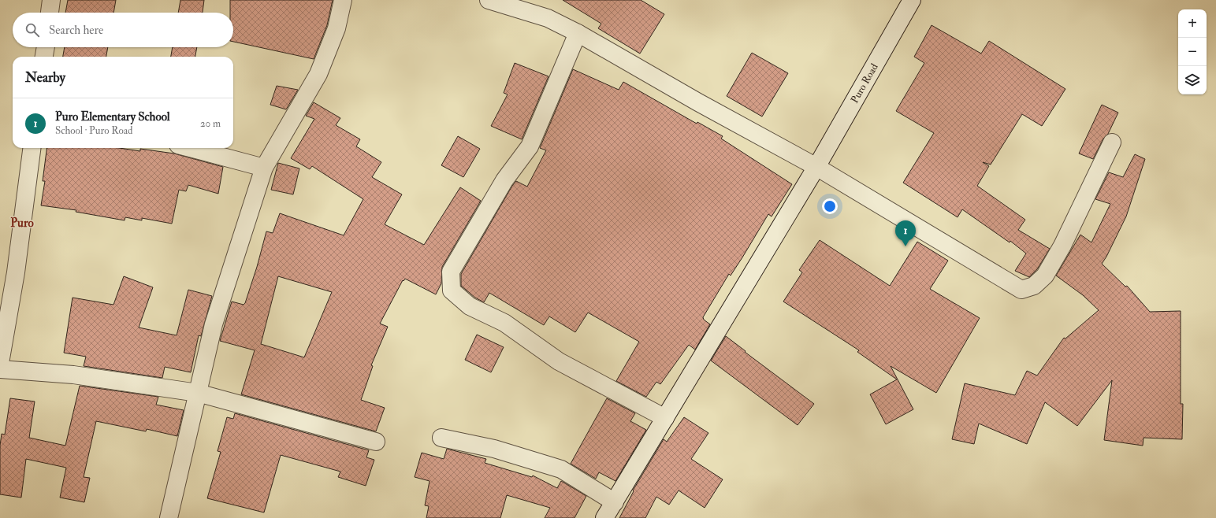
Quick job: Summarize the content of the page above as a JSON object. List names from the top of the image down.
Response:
{
  "streets": {
    "street": ["Puro Road"]
  },
  "districts": ["Puro"],
  "page": {
    "map_buttons": ["+", "−"],
    "search": "Search here",
    "heading": "Nearby",
    "list": [
      {
        "mark": "1",
        "name": "Puro Elementary School",
        "note": "School · Puro Road",
        "value": "20 m"
      }
    ],
    "pins": "1"
  }
}
